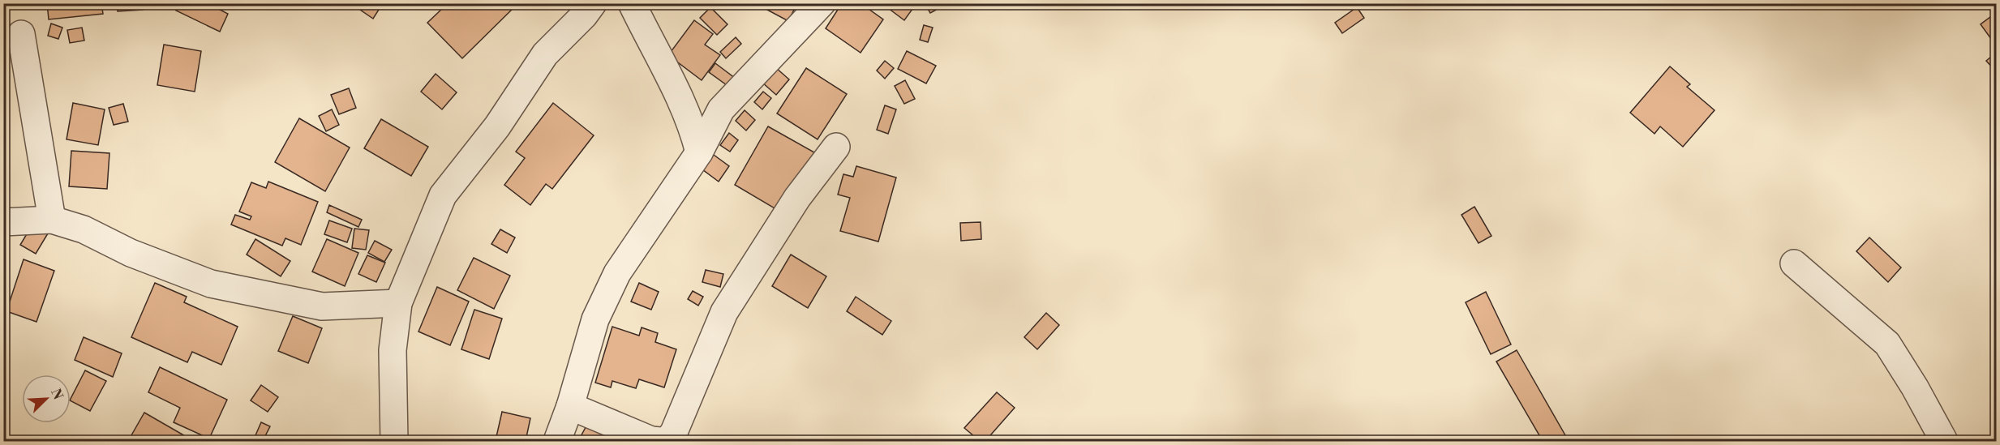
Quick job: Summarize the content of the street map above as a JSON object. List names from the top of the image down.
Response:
{
  "north": "top right"
}
